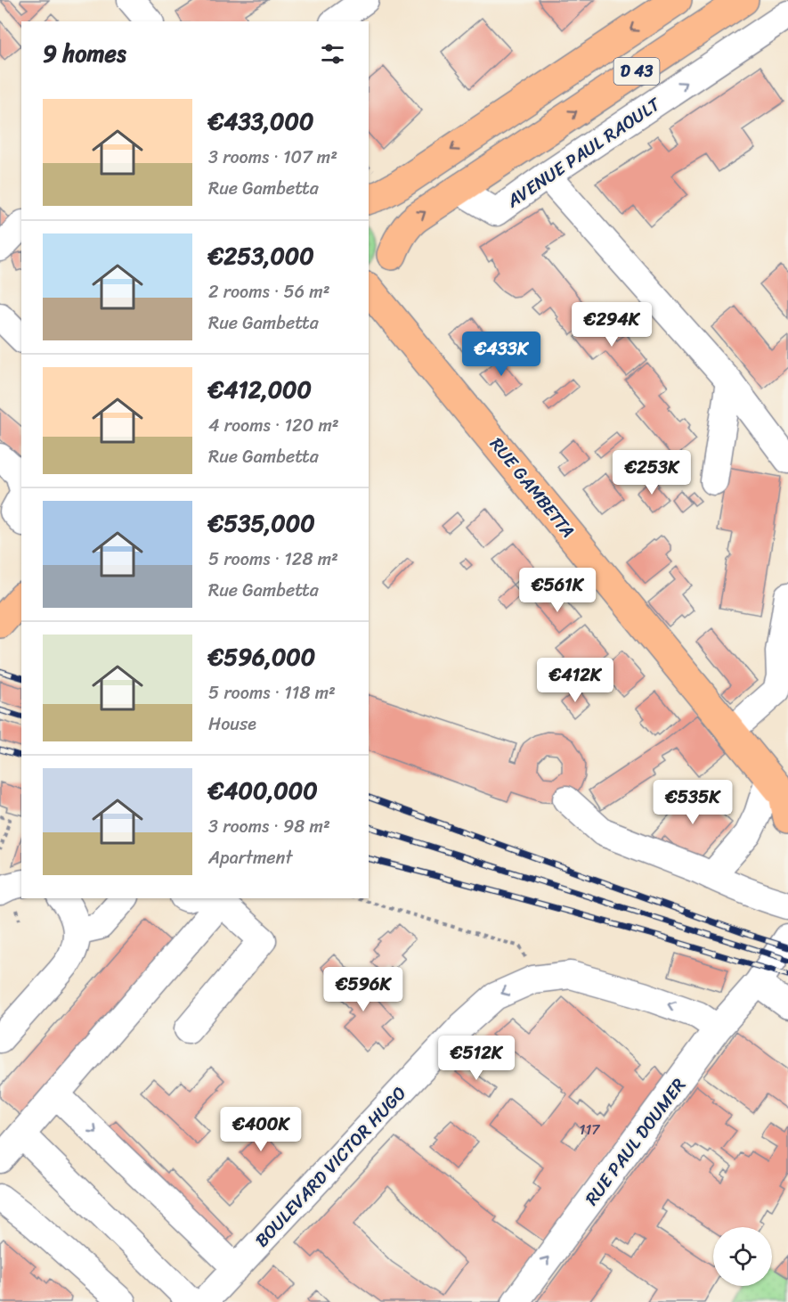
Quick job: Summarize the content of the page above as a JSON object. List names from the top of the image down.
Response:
{
  "streets": {
    "main road": ["D 43", "RUE GAMBETTA"],
    "street": ["AVENUE PAUL RAOULT", "RUE PAUL DOUMER", "BOULEVARD VICTOR HUGO"]
  },
  "crossings": [
    ["D 43", "AVENUE PAUL RAOULT"],
    ["RUE PAUL DOUMER", "BOULEVARD VICTOR HUGO"]
  ],
  "one_way": ["AVENUE PAUL RAOULT", "RUE PAUL DOUMER", "BOULEVARD VICTOR HUGO"],
  "house_numbers": ["117"],
  "page": {
    "heading": "9 homes",
    "list": [
      {
        "name": "€433,000",
        "note": "3 rooms · 107 m² · Rue Gambetta"
      },
      {
        "name": "€253,000",
        "note": "2 rooms · 56 m² · Rue Gambetta"
      },
      {
        "name": "€412,000",
        "note": "4 rooms · 120 m² · Rue Gambetta"
      },
      {
        "name": "€535,000",
        "note": "5 rooms · 128 m² · Rue Gambetta"
      },
      {
        "name": "€596,000",
        "note": "5 rooms · 118 m² · House"
      },
      {
        "name": "€400,000",
        "note": "3 rooms · 98 m² · Apartment"
      }
    ],
    "price": [
      "€294K",
      "€433K",
      "€253K",
      "€561K",
      "€412K",
      "€535K",
      "€596K",
      "€512K",
      "€400K"
    ]
  }
}
